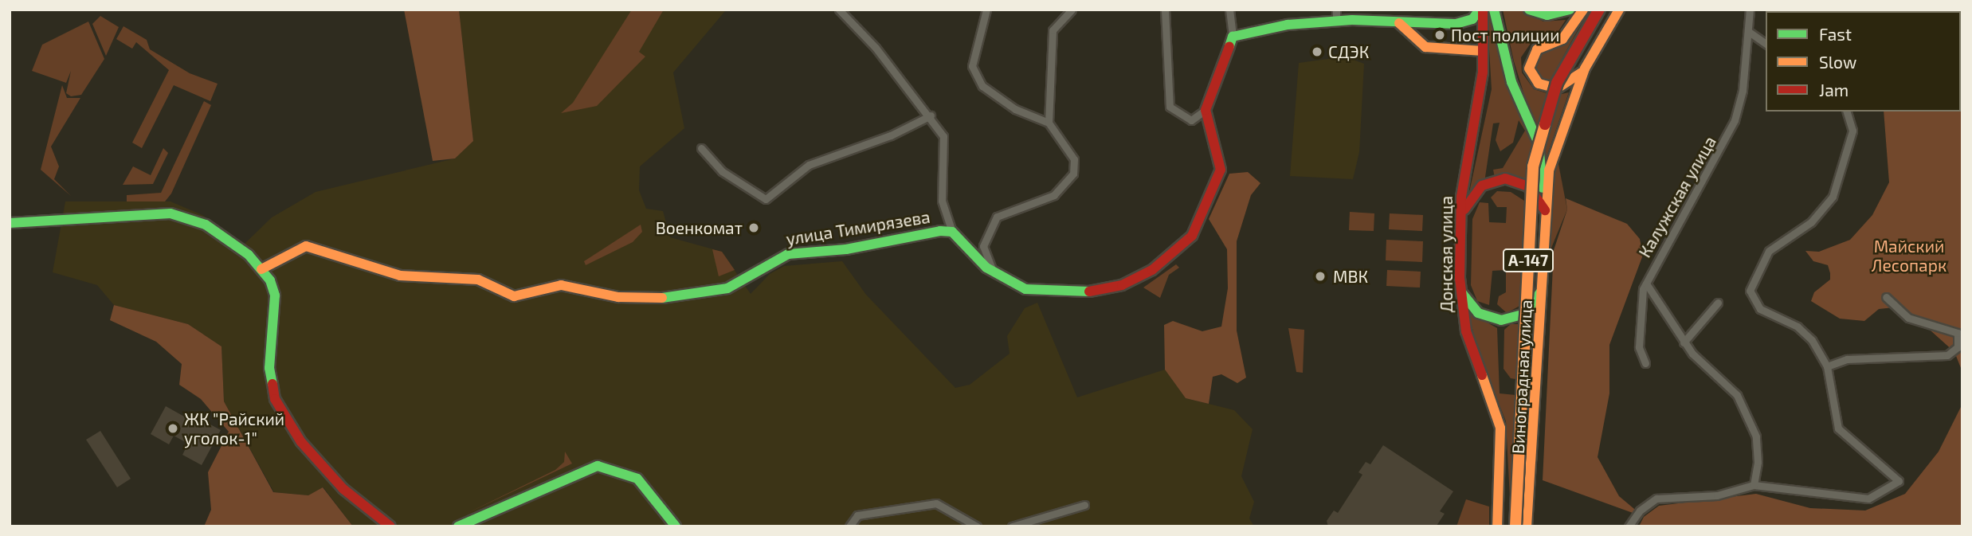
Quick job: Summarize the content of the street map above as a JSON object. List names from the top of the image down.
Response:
{
  "streets": {
    "street": [
      "Калужская улица",
      "улица Тимирязева",
      "Донская улица",
      "А-147",
      "Виноградная улица"
    ]
  },
  "crossings": [
    ["Донская улица", "А-147"],
    ["Донская улица", "Виноградная улица"],
    ["А-147", "Виноградная улица"]
  ],
  "parks": ["Майский Лесопарк"],
  "places": [
    "Пост полиции",
    "СДЭК",
    "Военкомат",
    "МВК",
    "ЖК \"Райский уголок-1\""
  ],
  "legend": ["Fast", "Slow", "Jam"]
}
